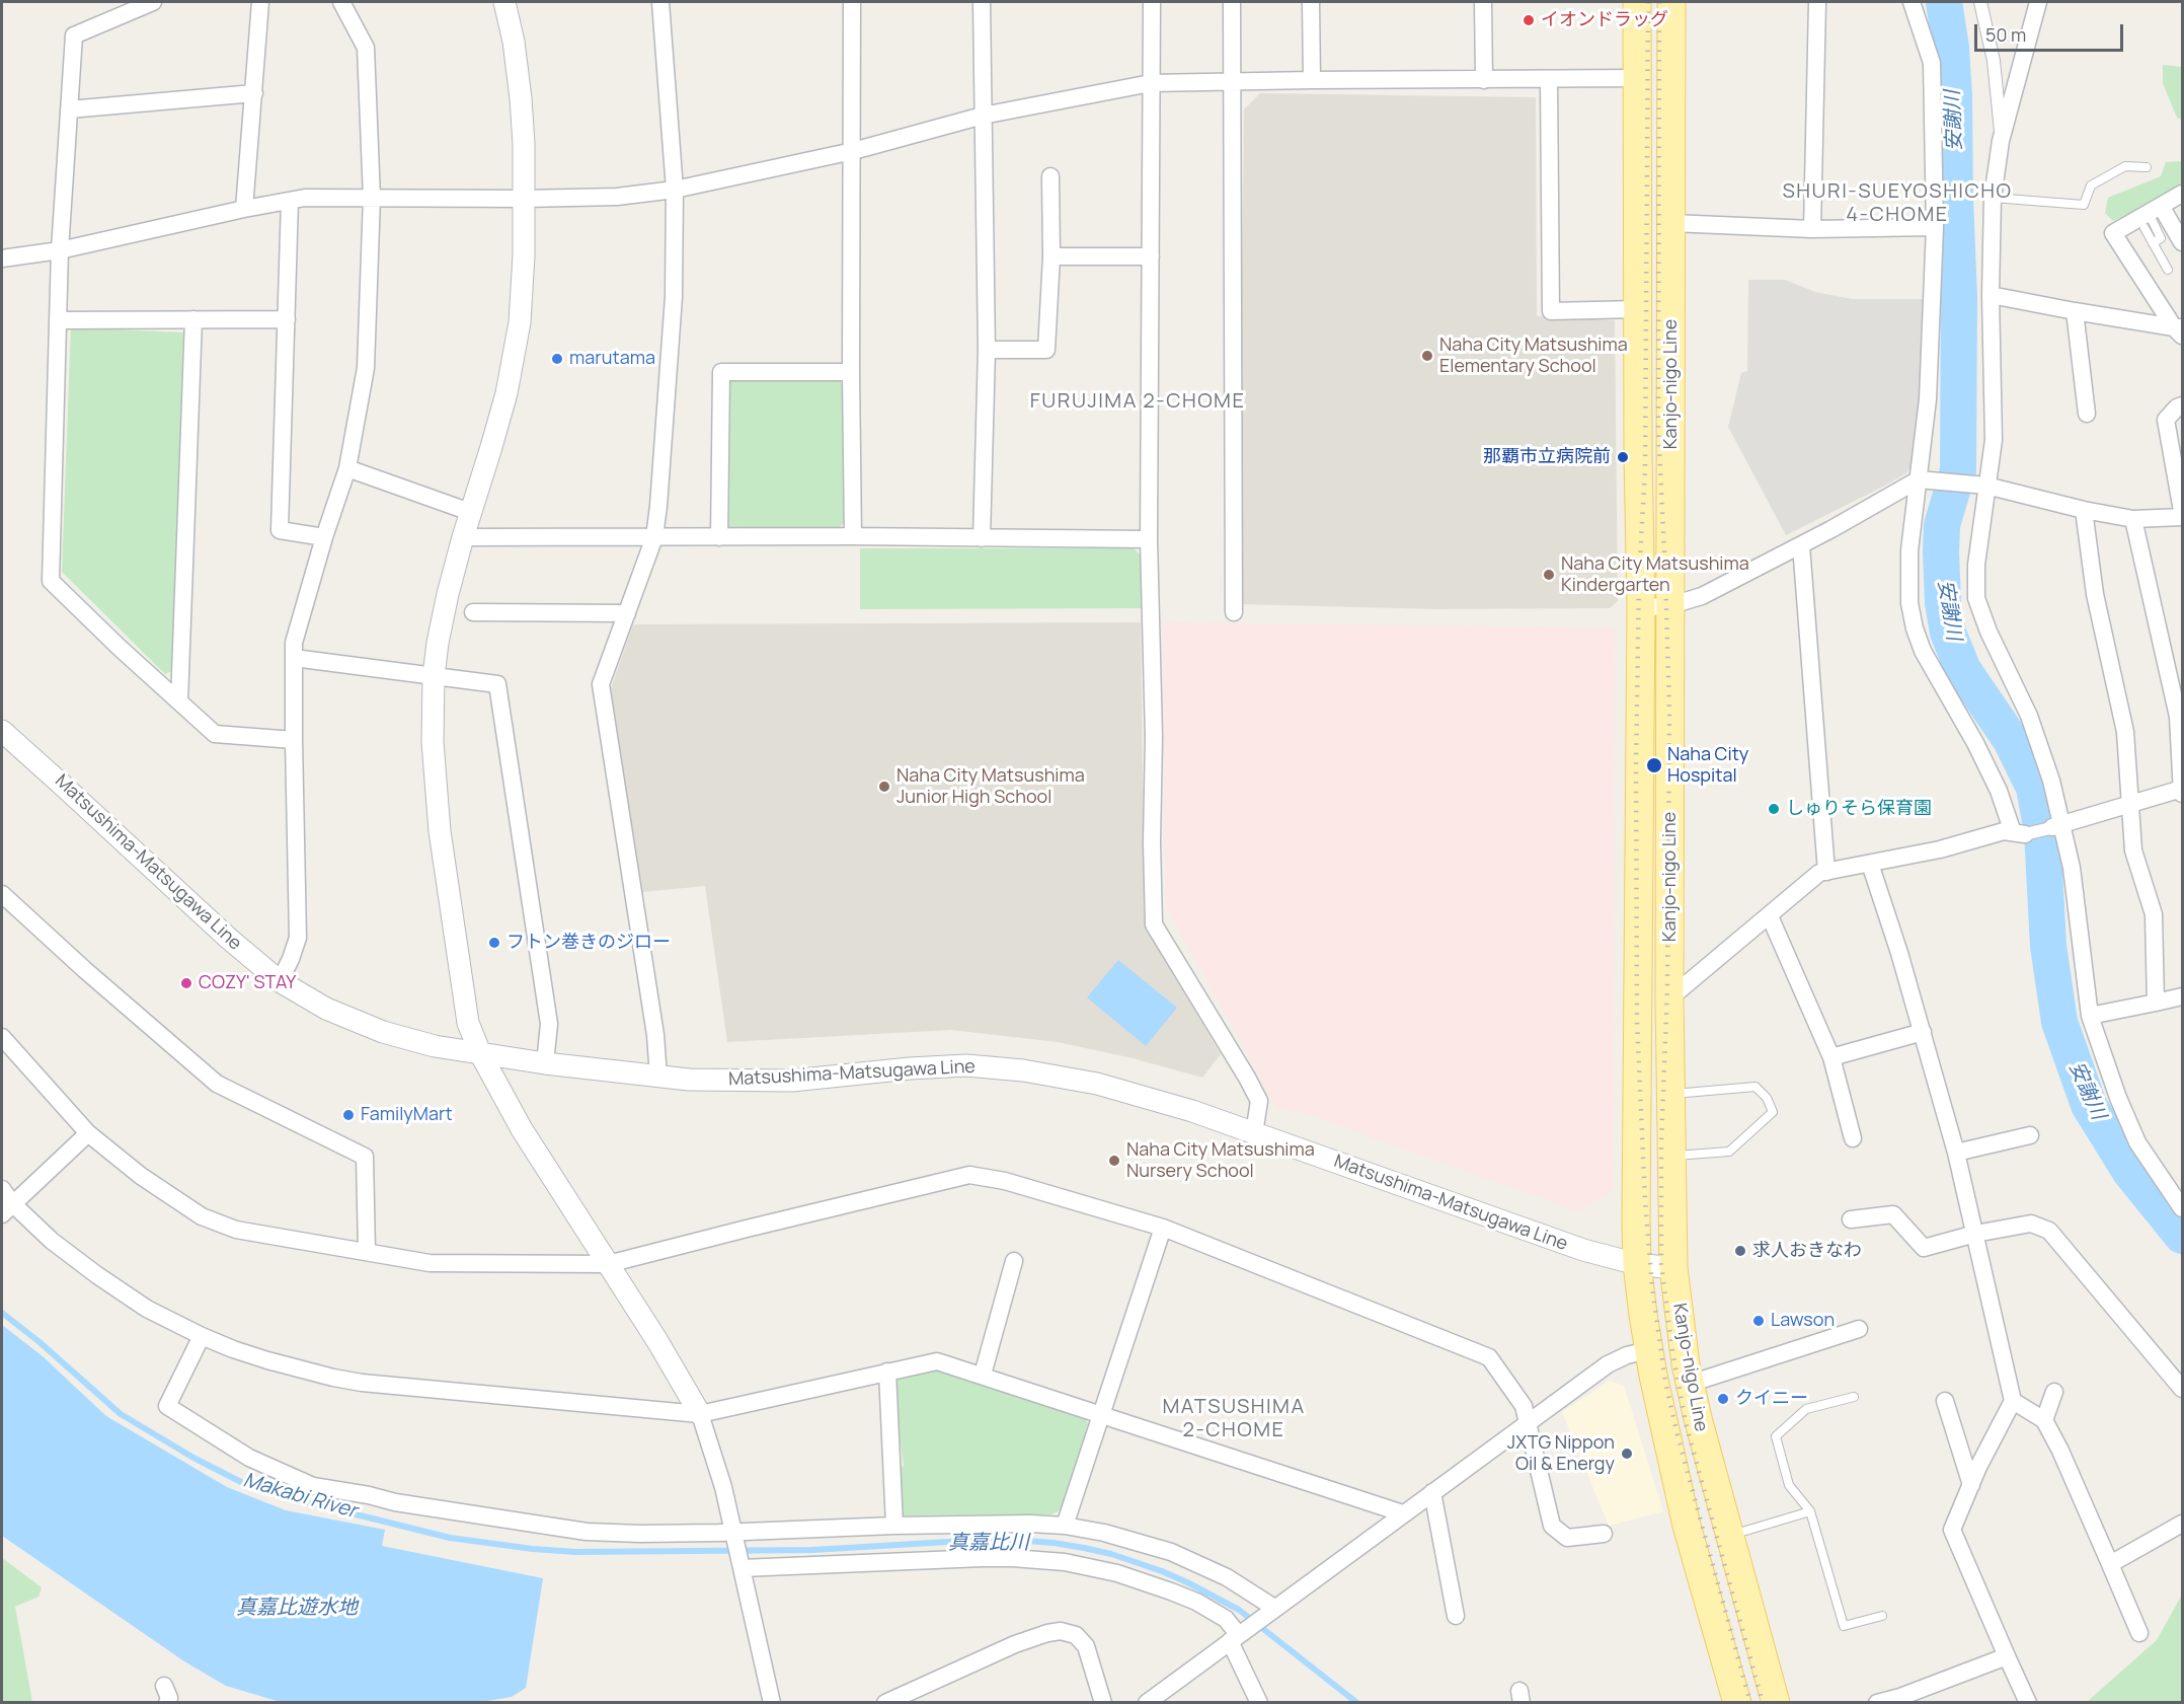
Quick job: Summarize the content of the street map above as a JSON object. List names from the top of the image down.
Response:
{
  "streets": {
    "main road": ["Kanjo-nigo Line"],
    "street": ["Matsushima-Matsugawa Line"]
  },
  "crossings": [
    ["Kanjo-nigo Line", "Matsushima-Matsugawa Line"]
  ],
  "districts": ["SHURI-SUEYOSHICHO 4-CHOME", "FURUJIMA 2-CHOME", "MATSUSHIMA 2-CHOME"],
  "water": [
    "安謝川",
    "Makabi River",
    "真嘉比川",
    "真嘉比遊水地"
  ],
  "places": [
    "イオンドラッグ",
    "Naha City Matsushima Elementary School",
    "marutama",
    "那覇市立病院前",
    "Naha City Matsushima Kindergarten",
    "Naha City Hospital",
    "Naha City Matsushima Junior High School",
    "しゅりそら保育園",
    "フトン巻きのジロー",
    "COZY' STAY",
    "FamilyMart",
    "Naha City Matsushima Nursery School",
    "求人おきなわ",
    "Lawson",
    "クイニー",
    "JXTG Nippon Oil & Energy"
  ],
  "scale_bar": "50 m"
}
